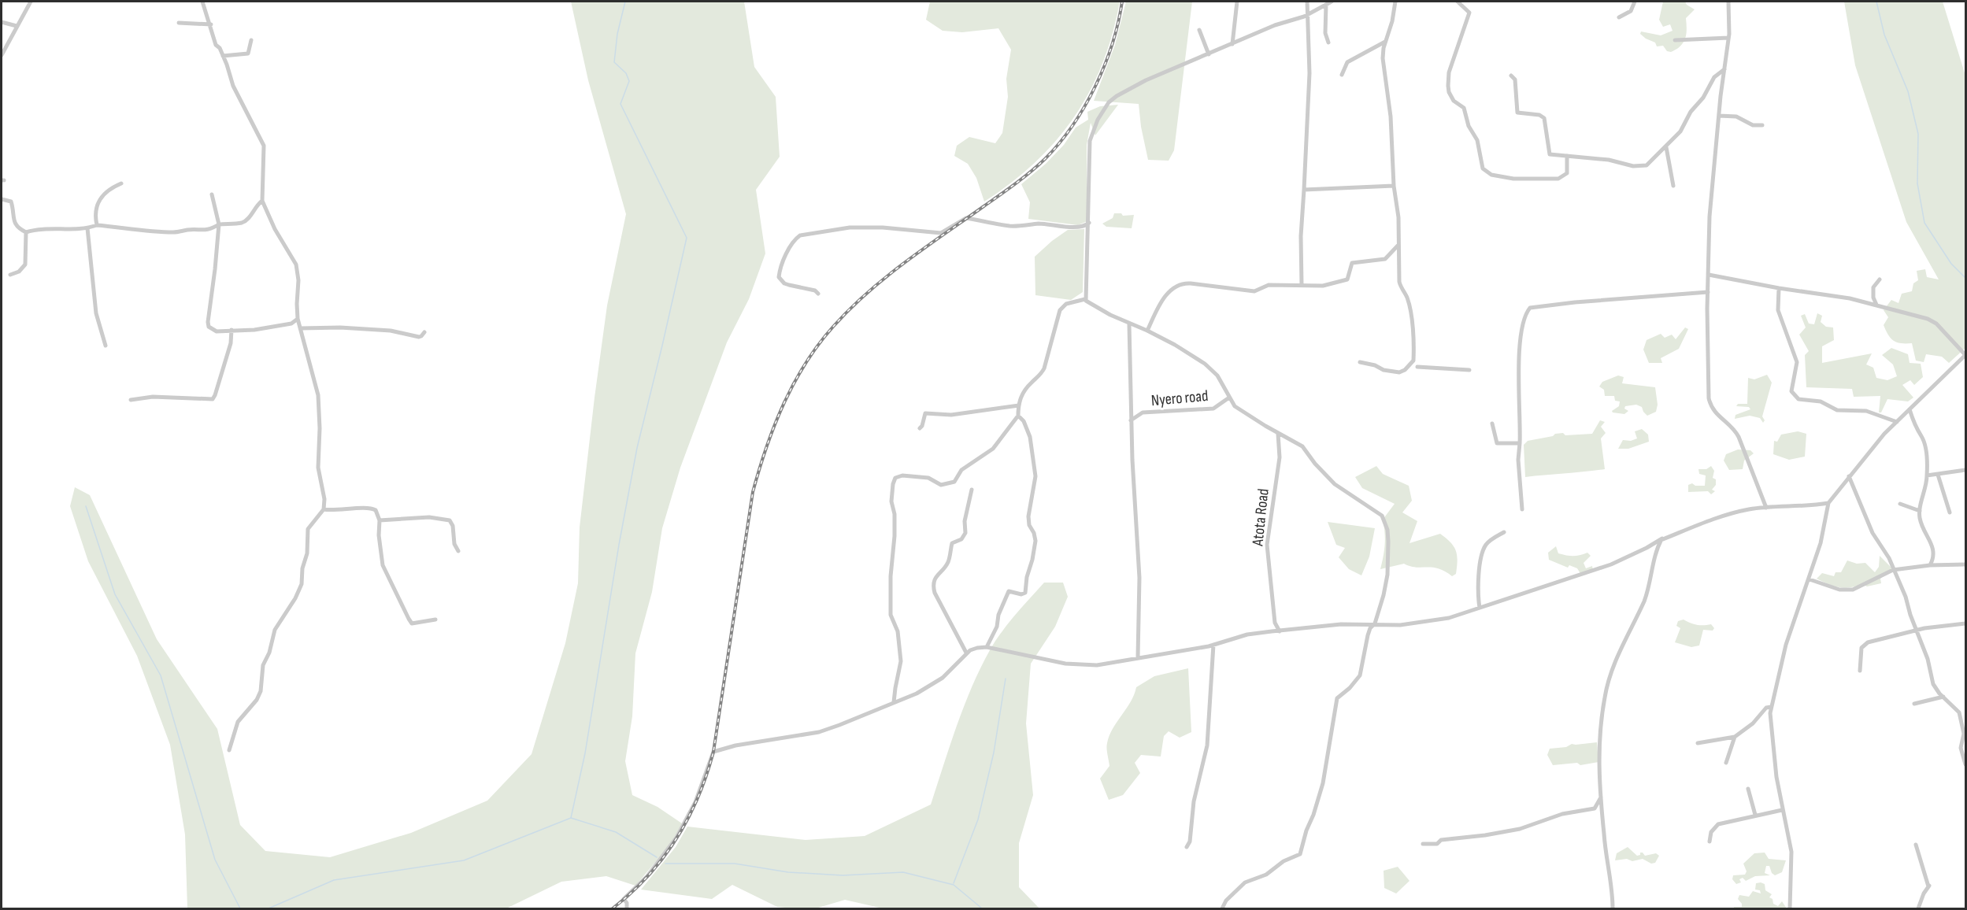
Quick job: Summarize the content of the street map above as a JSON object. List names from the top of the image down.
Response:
{
  "streets": {
    "street": ["Nyero road", "Atota Road"]
  }
}
